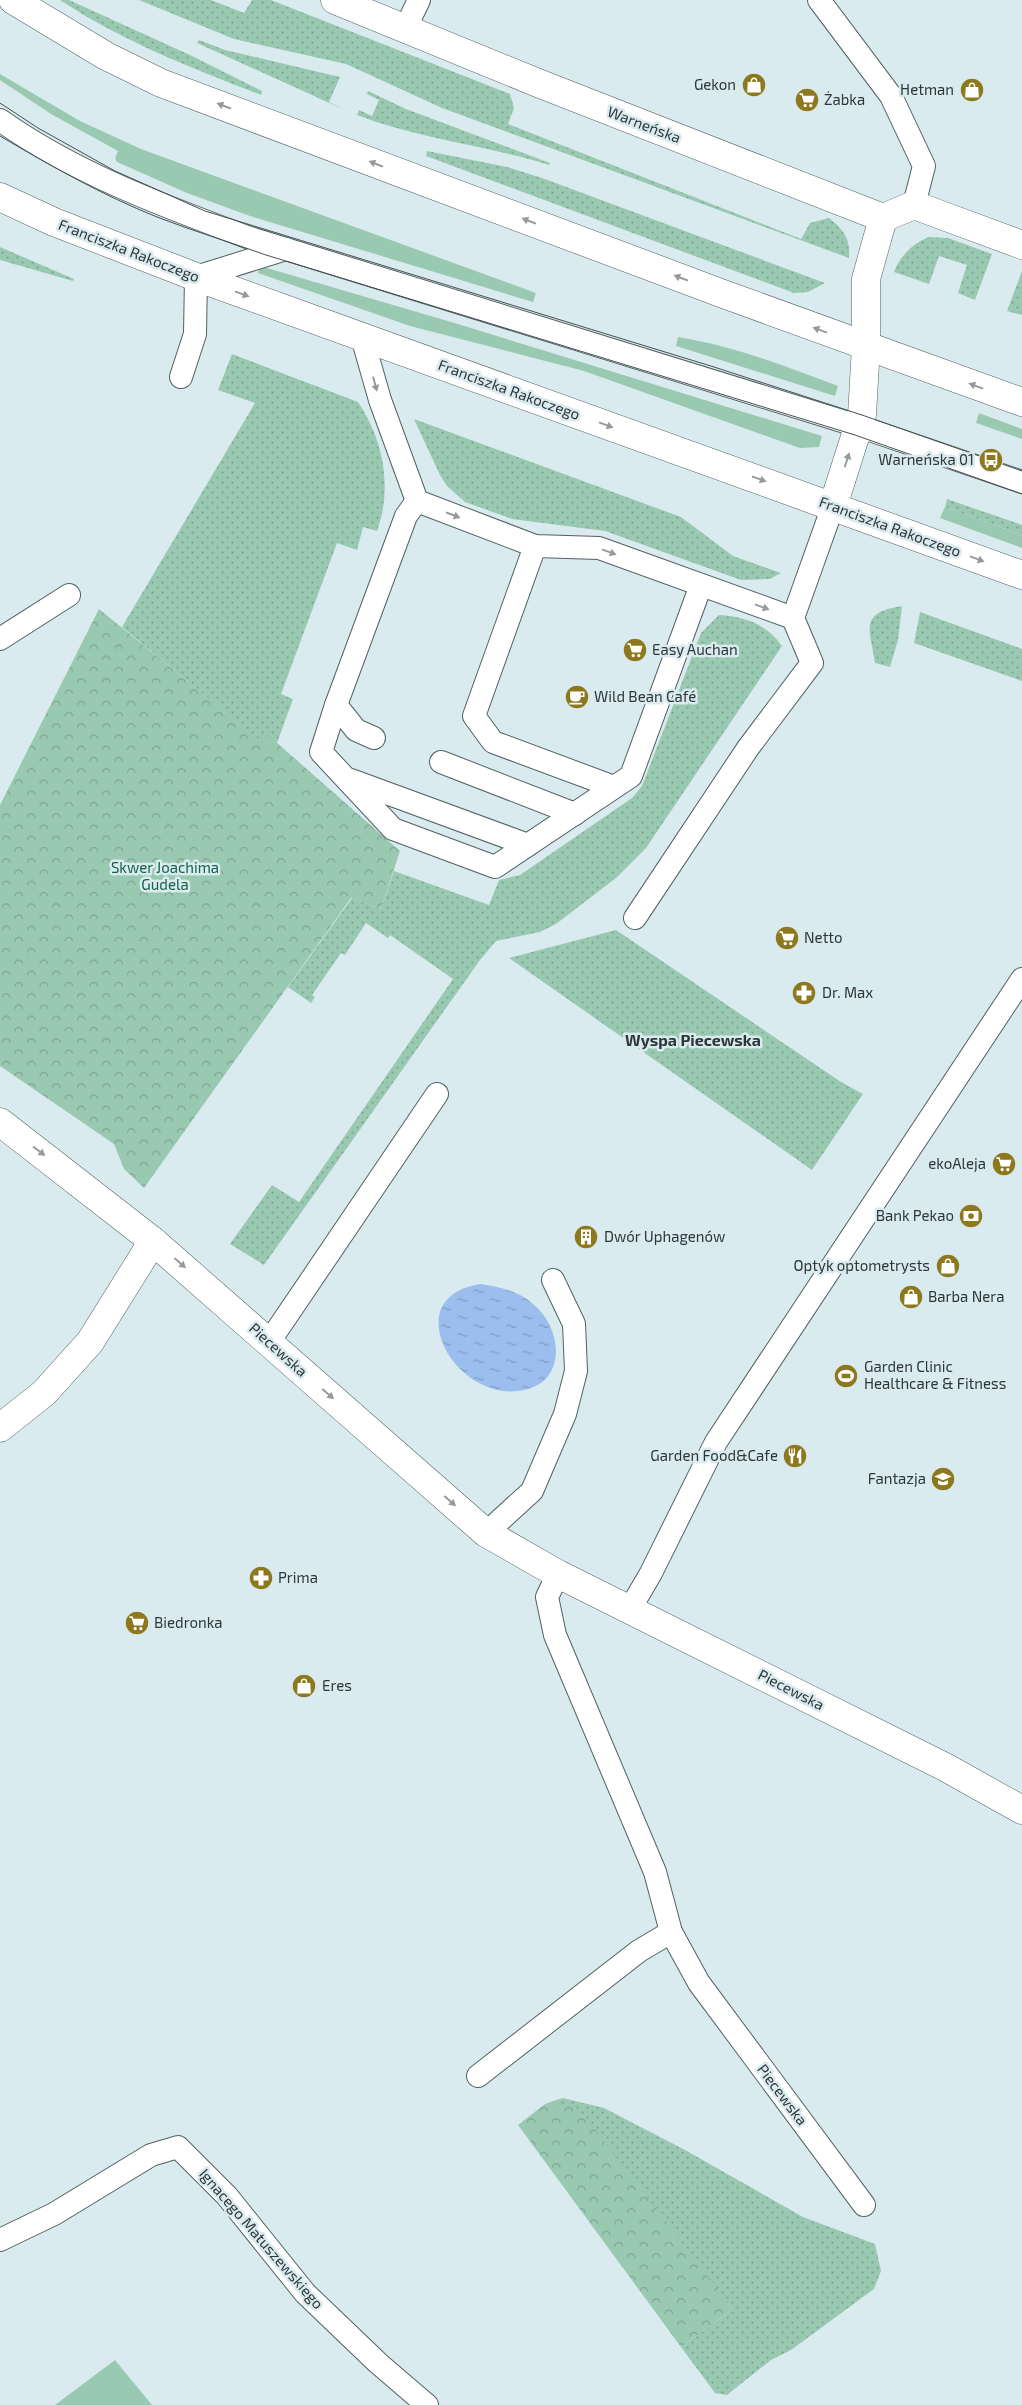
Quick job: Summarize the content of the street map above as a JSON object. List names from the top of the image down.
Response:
{
  "streets": {
    "street": ["Warneńska", "Franciszka Rakoczego", "Piecewska"],
    "lane": ["Ignacego Matuszewskiego"]
  },
  "districts": ["Wyspa Piecewska"],
  "parks": ["Skwer Joachima Gudela"],
  "places": {
    "shop": [
      "Gekon",
      "Hetman",
      "Optyk optometrysts",
      "Barba Nera",
      "Eres"
    ],
    "supermarket": [
      "Żabka",
      "Easy Auchan",
      "Netto",
      "ekoAleja",
      "Biedronka"
    ],
    "bus stop": ["Warneńska 01"],
    "cafe": ["Wild Bean Café"],
    "pharmacy": ["Dr. Max", "Prima"],
    "bank": ["Bank Pekao"],
    "building": ["Dwór Uphagenów"],
    "sports": ["Garden Clinic Healthcare & Fitness"],
    "restaurant": ["Garden Food&Cafe"],
    "school or university": ["Fantazja"]
  }
}
